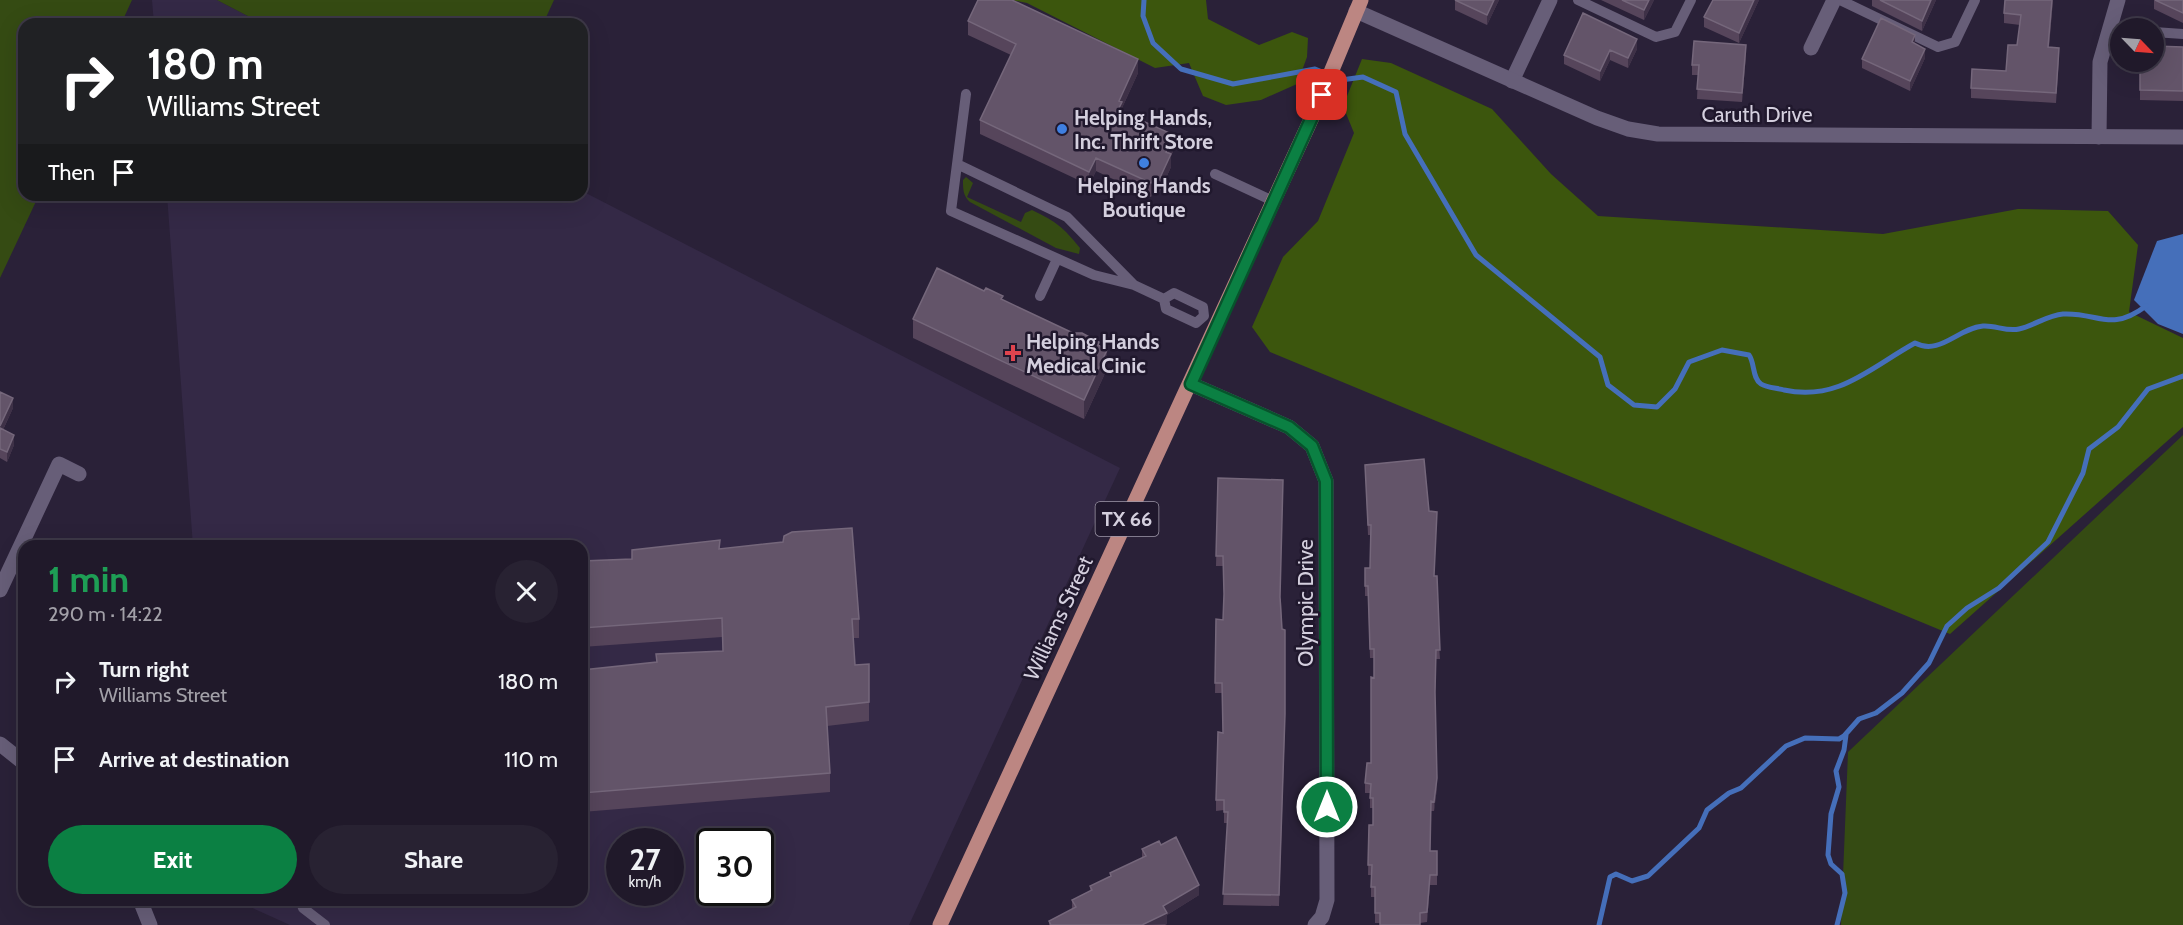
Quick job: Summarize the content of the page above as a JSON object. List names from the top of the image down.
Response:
{
  "streets": {
    "main road": ["TX 66", "Williams Street"],
    "street": ["Caruth Drive", "Olympic Drive"]
  },
  "crossings": [
    ["Caruth Drive", "Williams Street"],
    ["Olympic Drive", "Williams Street"]
  ],
  "places": {
    "other": ["Helping Hands, Inc. Thrift Store", "Helping Hands Boutique"],
    "health": ["Helping Hands Medical Cinic"]
  },
  "north": "bottom right",
  "page": {
    "turn": ["180 m", "Williams Street"],
    "then": "Then",
    "heading": ["1 min", "290 m · 14:22"],
    "list": [
      {
        "name": "Turn right",
        "note": "Williams Street",
        "value": "180 m"
      },
      {
        "name": "Arrive at destination",
        "value": "110 m"
      }
    ],
    "buttons": ["Exit", "Share"],
    "speed": "27 km/h",
    "limit": "30"
  }
}
